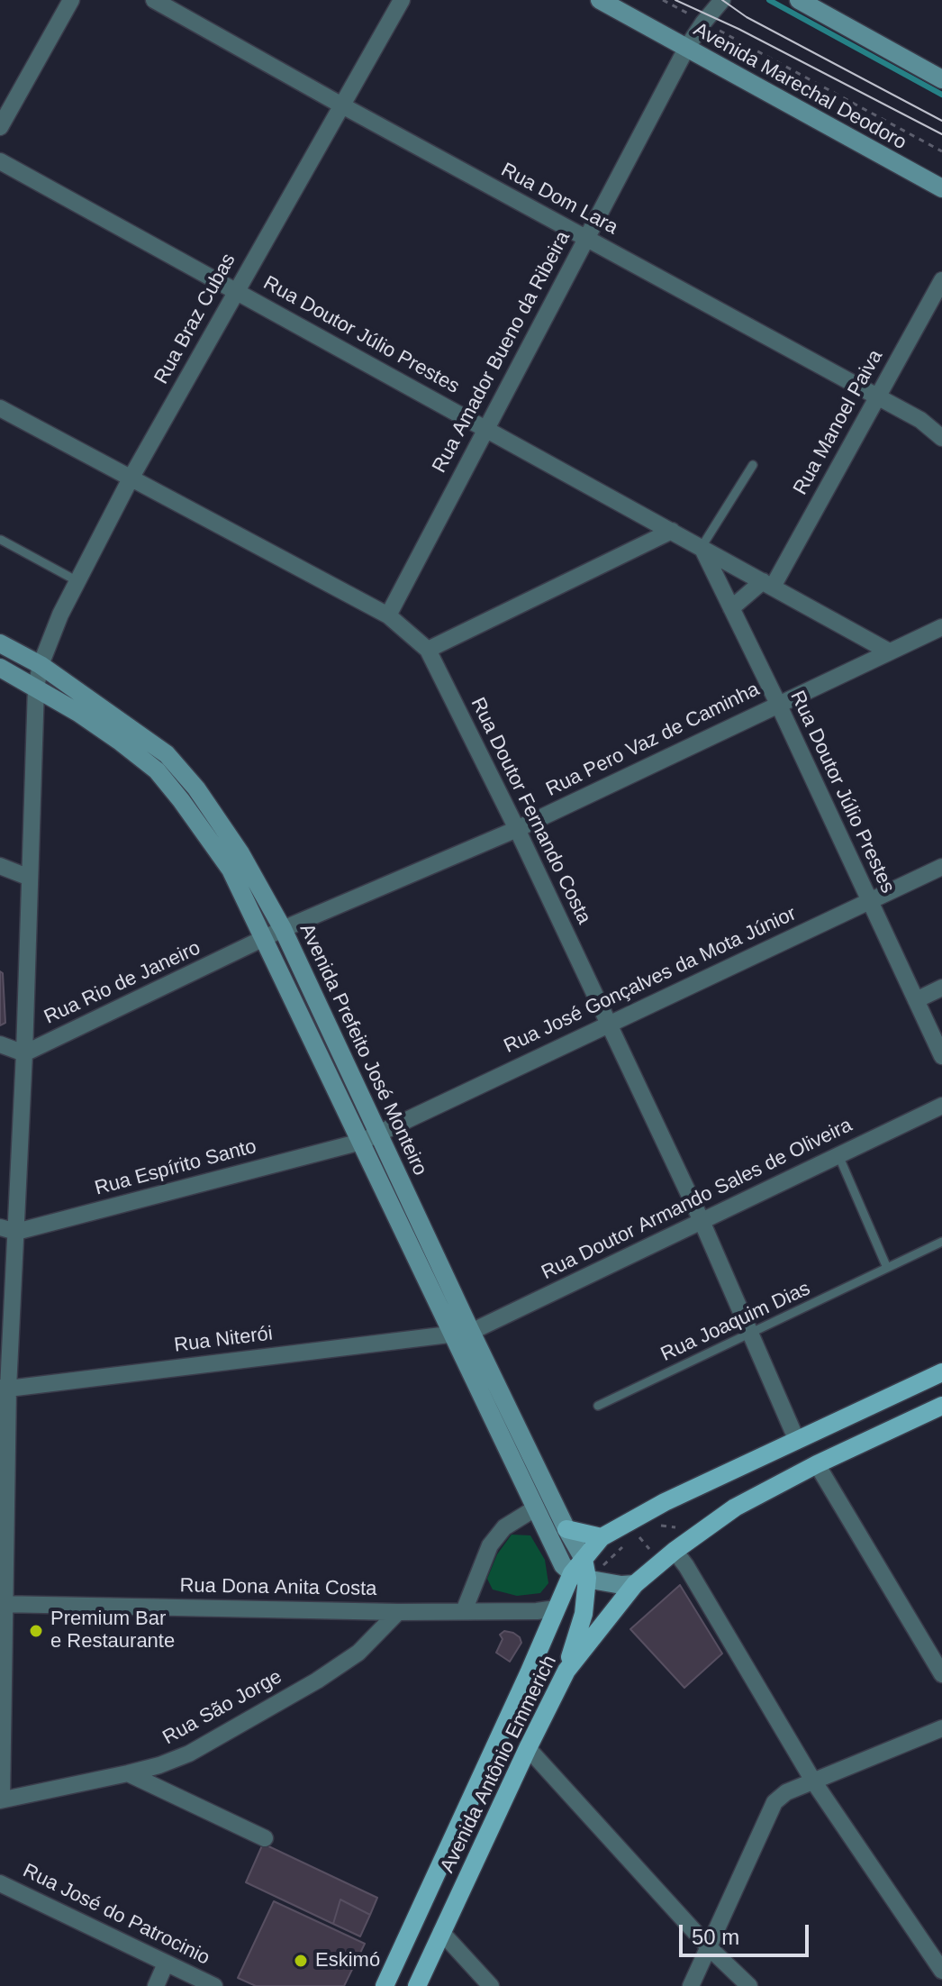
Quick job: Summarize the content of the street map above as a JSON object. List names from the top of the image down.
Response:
{
  "streets": {
    "main road": ["Avenida Marechal Deodoro", "Avenida Prefeito José Monteiro", "Avenida Antônio Emmerich"],
    "street": [
      "Rua Dom Lara",
      "Rua Braz Cubas",
      "Rua Doutor Júlio Prestes",
      "Rua Amador Bueno da Ribeira",
      "Rua Manoel Paiva",
      "Rua Pero Vaz de Caminha",
      "Rua Doutor Fernando Costa",
      "Rua José Gonçalves da Mota Júnior",
      "Rua Rio de Janeiro",
      "Rua Espírito Santo",
      "Rua Doutor Armando Sales de Oliveira",
      "Rua Niterói",
      "Rua Dona Anita Costa",
      "Rua São Jorge",
      "Rua José do Patrocinio"
    ],
    "lane": ["Rua Joaquim Dias"]
  },
  "crossings": [
    ["Avenida Marechal Deodoro", "Rua Amador Bueno da Ribeira"],
    ["Rua Dom Lara", "Rua Braz Cubas"],
    ["Rua Dom Lara", "Rua Amador Bueno da Ribeira"],
    ["Rua Dom Lara", "Rua Manoel Paiva"],
    ["Rua Braz Cubas", "Rua Doutor Júlio Prestes"],
    ["Rua Braz Cubas", "Rua Doutor Fernando Costa"],
    ["Rua Braz Cubas", "Rua Rio de Janeiro"],
    ["Rua Braz Cubas", "Avenida Prefeito José Monteiro"],
    ["Rua Braz Cubas", "Rua Espírito Santo"],
    ["Rua Braz Cubas", "Rua Niterói"],
    ["Rua Braz Cubas", "Rua Dona Anita Costa"],
    ["Rua Braz Cubas", "Rua São Jorge"],
    ["Rua Doutor Júlio Prestes", "Rua Amador Bueno da Ribeira"],
    ["Rua Doutor Júlio Prestes", "Rua Manoel Paiva"],
    ["Rua Doutor Júlio Prestes", "Rua Pero Vaz de Caminha"],
    ["Rua Doutor Júlio Prestes", "Rua José Gonçalves da Mota Júnior"],
    ["Rua Amador Bueno da Ribeira", "Rua Doutor Fernando Costa"],
    ["Rua Pero Vaz de Caminha", "Rua Doutor Fernando Costa"],
    ["Rua Pero Vaz de Caminha", "Rua Rio de Janeiro"],
    ["Rua Pero Vaz de Caminha", "Avenida Prefeito José Monteiro"],
    ["Rua Doutor Fernando Costa", "Rua José Gonçalves da Mota Júnior"],
    ["Rua Doutor Fernando Costa", "Rua Doutor Armando Sales de Oliveira"],
    ["Rua Doutor Fernando Costa", "Rua Joaquim Dias"],
    ["Rua José Gonçalves da Mota Júnior", "Avenida Prefeito José Monteiro"],
    ["Rua José Gonçalves da Mota Júnior", "Rua Espírito Santo"],
    ["Rua Rio de Janeiro", "Avenida Prefeito José Monteiro"],
    ["Avenida Prefeito José Monteiro", "Rua Espírito Santo"],
    ["Avenida Prefeito José Monteiro", "Rua Doutor Armando Sales de Oliveira"],
    ["Avenida Prefeito José Monteiro", "Rua Niterói"],
    ["Avenida Prefeito José Monteiro", "Avenida Antônio Emmerich"],
    ["Rua Doutor Armando Sales de Oliveira", "Rua Niterói"],
    ["Rua Dona Anita Costa", "Rua São Jorge"],
    ["Rua Dona Anita Costa", "Avenida Antônio Emmerich"]
  ],
  "places": ["Premium Bar e Restaurante", "Eskimó"],
  "scale_bar": "50 m"
}
